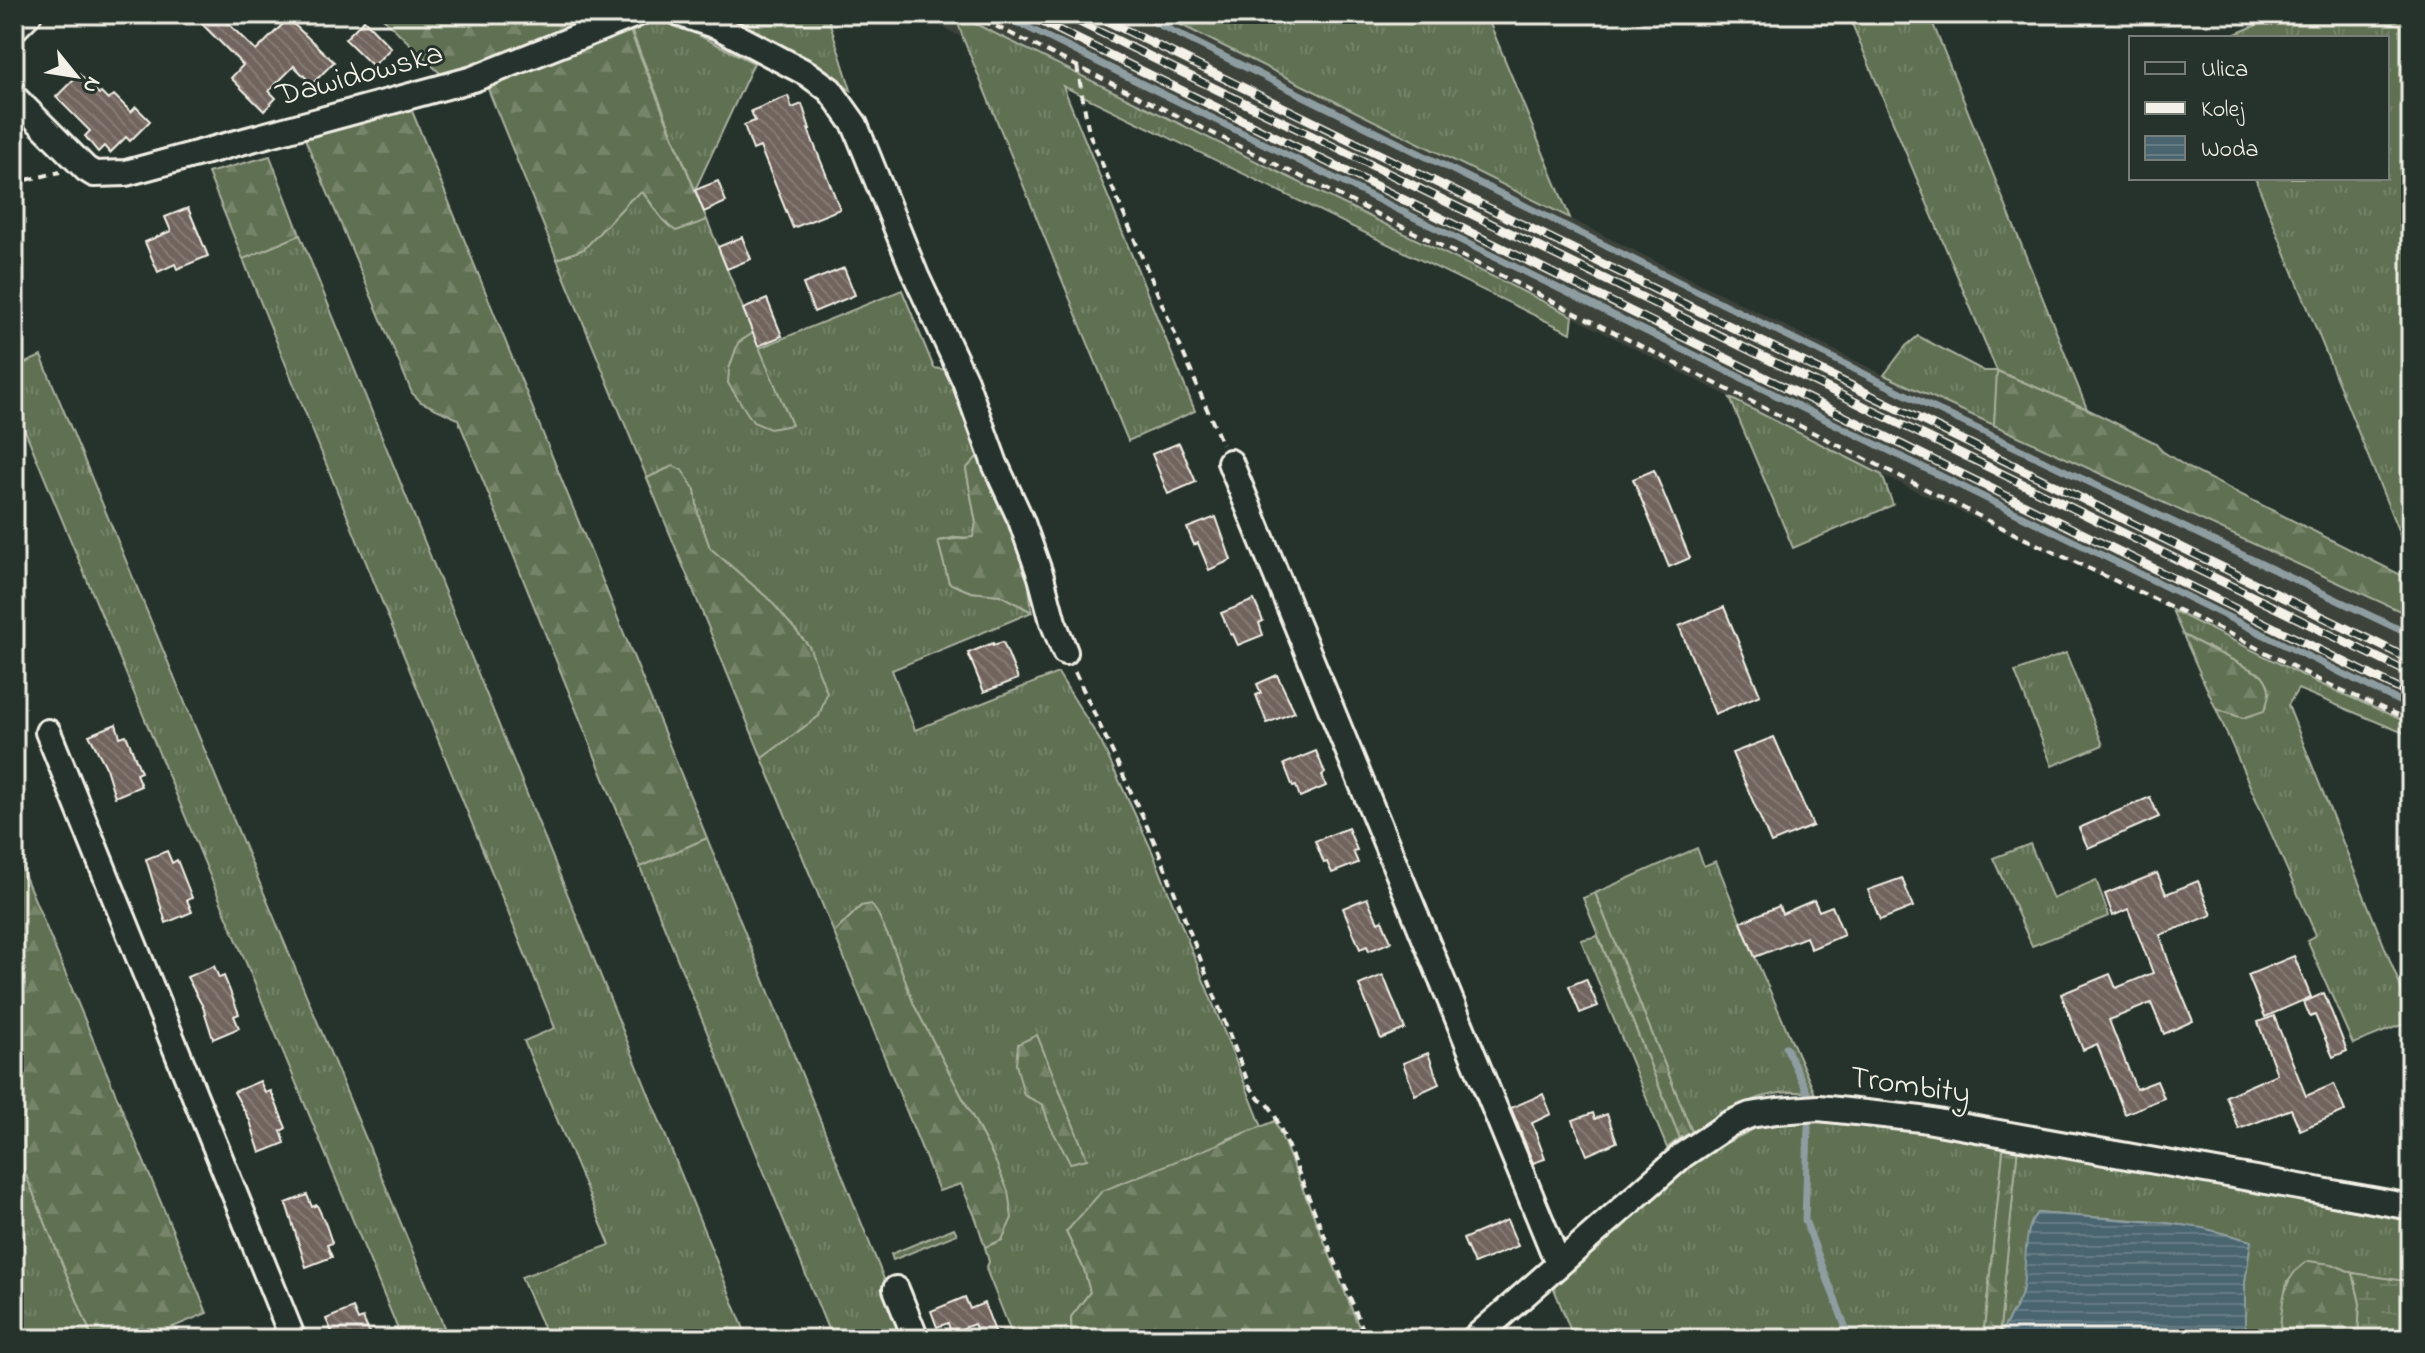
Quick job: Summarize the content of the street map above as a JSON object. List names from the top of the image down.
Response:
{
  "streets": {
    "street": ["Dawidowska", "Trombity"]
  },
  "legend": ["Ulica", "Kolej", "Woda"],
  "north": "bottom right"
}
